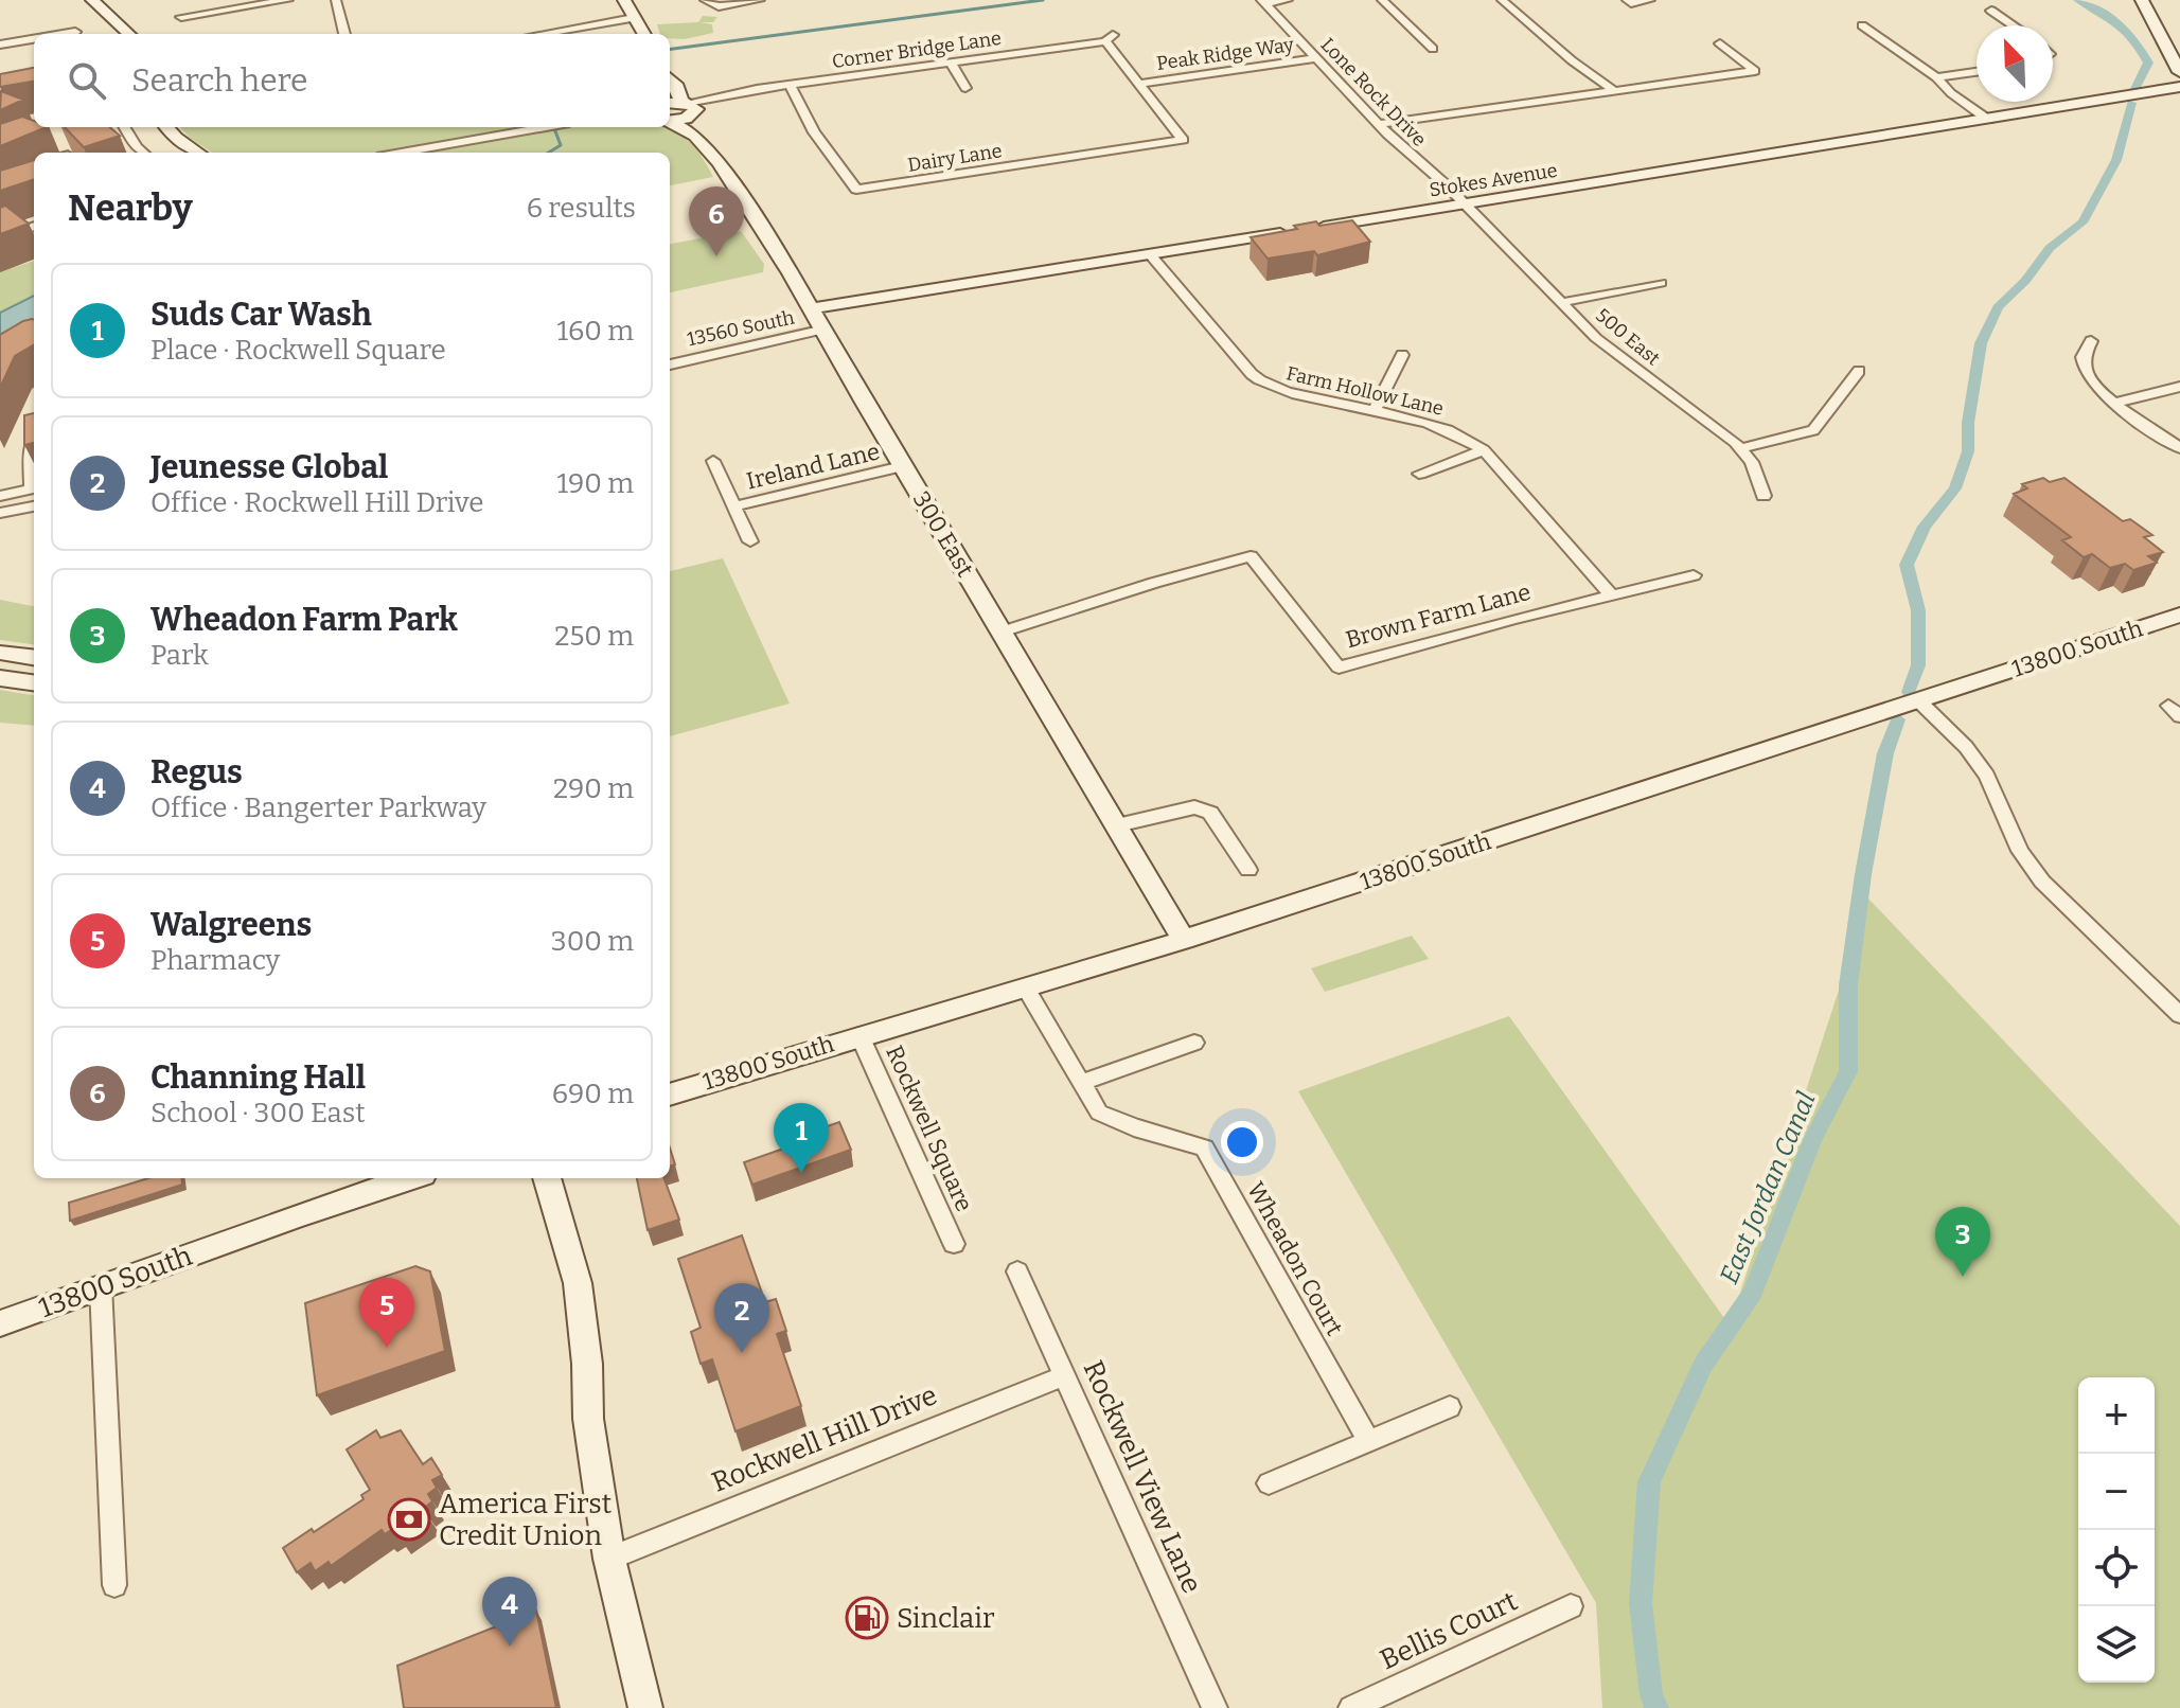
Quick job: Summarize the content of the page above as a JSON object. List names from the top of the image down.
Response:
{
  "streets": {
    "main road": ["Stokes Avenue", "300 East", "13800 South"],
    "street": [
      "Corner Bridge Lane",
      "Peak Ridge Way",
      "Lone Rock Drive",
      "Dairy Lane",
      "13560 South",
      "500 East",
      "Farm Hollow Lane",
      "Ireland Lane",
      "Brown Farm Lane",
      "Rockwell Square",
      "Wheadon Court",
      "Rockwell Hill Drive",
      "Rockwell View Lane",
      "Bellis Court"
    ]
  },
  "crossings": [
    ["Corner Bridge Lane", "Peak Ridge Way"],
    ["Corner Bridge Lane", "Dairy Lane"],
    ["Corner Bridge Lane", "300 East"],
    ["Peak Ridge Way", "Lone Rock Drive"],
    ["Lone Rock Drive", "Stokes Avenue"],
    ["Lone Rock Drive", "500 East"],
    ["Stokes Avenue", "500 East"],
    ["Stokes Avenue", "Farm Hollow Lane"],
    ["Stokes Avenue", "300 East"],
    ["13560 South", "300 East"],
    ["Farm Hollow Lane", "Brown Farm Lane"],
    ["Ireland Lane", "300 East"],
    ["300 East", "Brown Farm Lane"],
    ["300 East", "13800 South"],
    ["13800 South", "Rockwell Square"],
    ["13800 South", "Wheadon Court"],
    ["Rockwell Hill Drive", "Rockwell View Lane"]
  ],
  "water": ["East Jordan Canal"],
  "places": {
    "bank": ["America First Credit Union"],
    "fuel station": ["Sinclair"]
  },
  "north": "top left",
  "page": {
    "search": "Search here",
    "heading": ["Nearby", "6 results"],
    "pins": [
      "6",
      "1",
      "3",
      "5",
      "2",
      "4"
    ],
    "list": [
      {
        "mark": "1",
        "name": "Suds Car Wash",
        "note": "Place · Rockwell Square",
        "value": "160 m"
      },
      {
        "mark": "2",
        "name": "Jeunesse Global",
        "note": "Office · Rockwell Hill Drive",
        "value": "190 m"
      },
      {
        "mark": "3",
        "name": "Wheadon Farm Park",
        "note": "Park",
        "value": "250 m"
      },
      {
        "mark": "4",
        "name": "Regus",
        "note": "Office · Bangerter Parkway",
        "value": "290 m"
      },
      {
        "mark": "5",
        "name": "Walgreens",
        "note": "Pharmacy",
        "value": "300 m"
      },
      {
        "mark": "6",
        "name": "Channing Hall",
        "note": "School · 300 East",
        "value": "690 m"
      }
    ],
    "map_buttons": ["+", "−"]
  }
}
